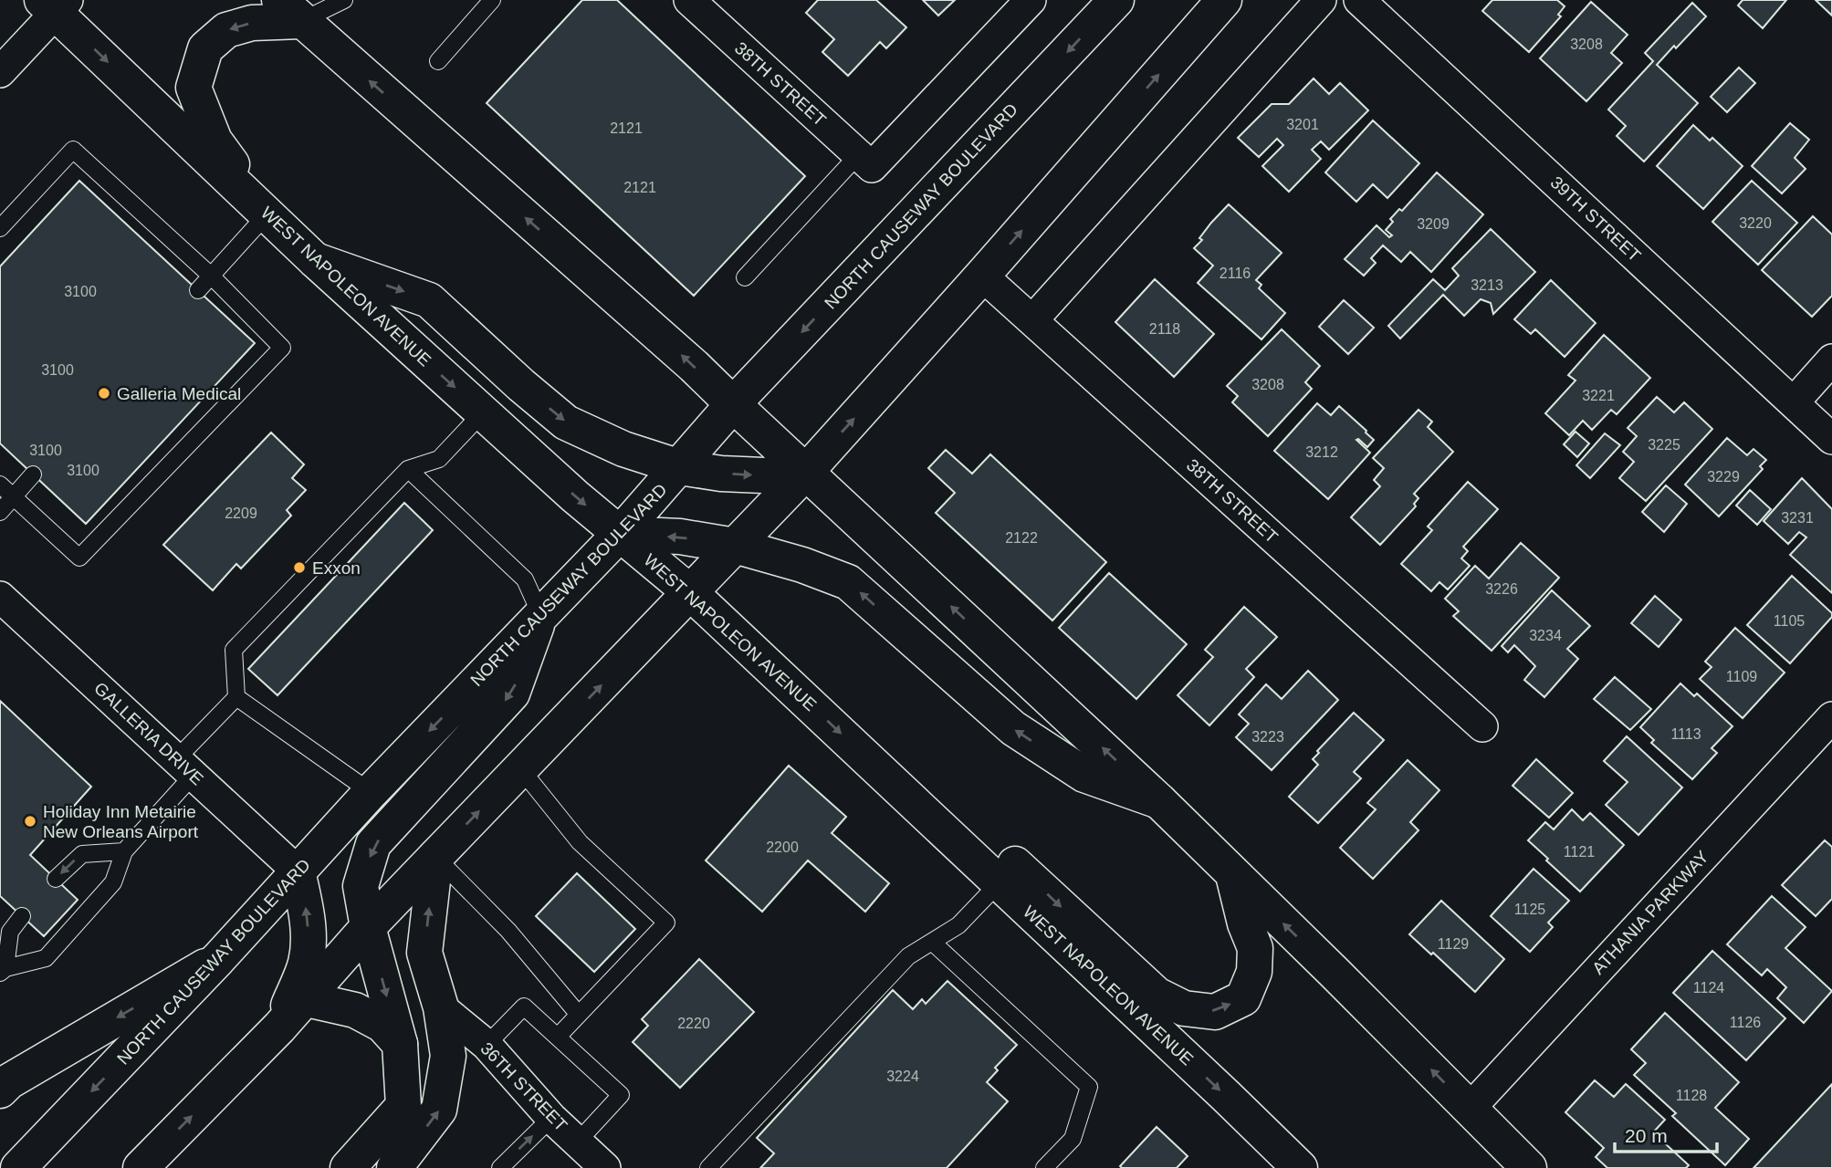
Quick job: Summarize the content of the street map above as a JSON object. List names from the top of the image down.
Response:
{
  "streets": {
    "main road": ["NORTH CAUSEWAY BOULEVARD", "WEST NAPOLEON AVENUE"],
    "street": [
      "38TH STREET",
      "39TH STREET",
      "GALLERIA DRIVE",
      "ATHANIA PARKWAY",
      "36TH STREET"
    ]
  },
  "crossings": [
    ["NORTH CAUSEWAY BOULEVARD", "WEST NAPOLEON AVENUE"],
    ["NORTH CAUSEWAY BOULEVARD", "GALLERIA DRIVE"]
  ],
  "places": ["Galleria Medical", "Exxon", "Holiday Inn Metairie New Orleans Airport"],
  "house_numbers": [
    "3208",
    "3201",
    "2121",
    "2121",
    "3220",
    "3209",
    "2116",
    "3213",
    "3100",
    "2118",
    "3100",
    "3208",
    "3221",
    "3225",
    "3100",
    "3212",
    "3100",
    "3229",
    "2209",
    "3231",
    "2122",
    "3226",
    "1105",
    "3234",
    "1109",
    "1113",
    "3223",
    "2200",
    "1121",
    "1125",
    "1129",
    "1124",
    "1126",
    "2220",
    "3224",
    "1128"
  ],
  "scale_bar": "20 m"
}
